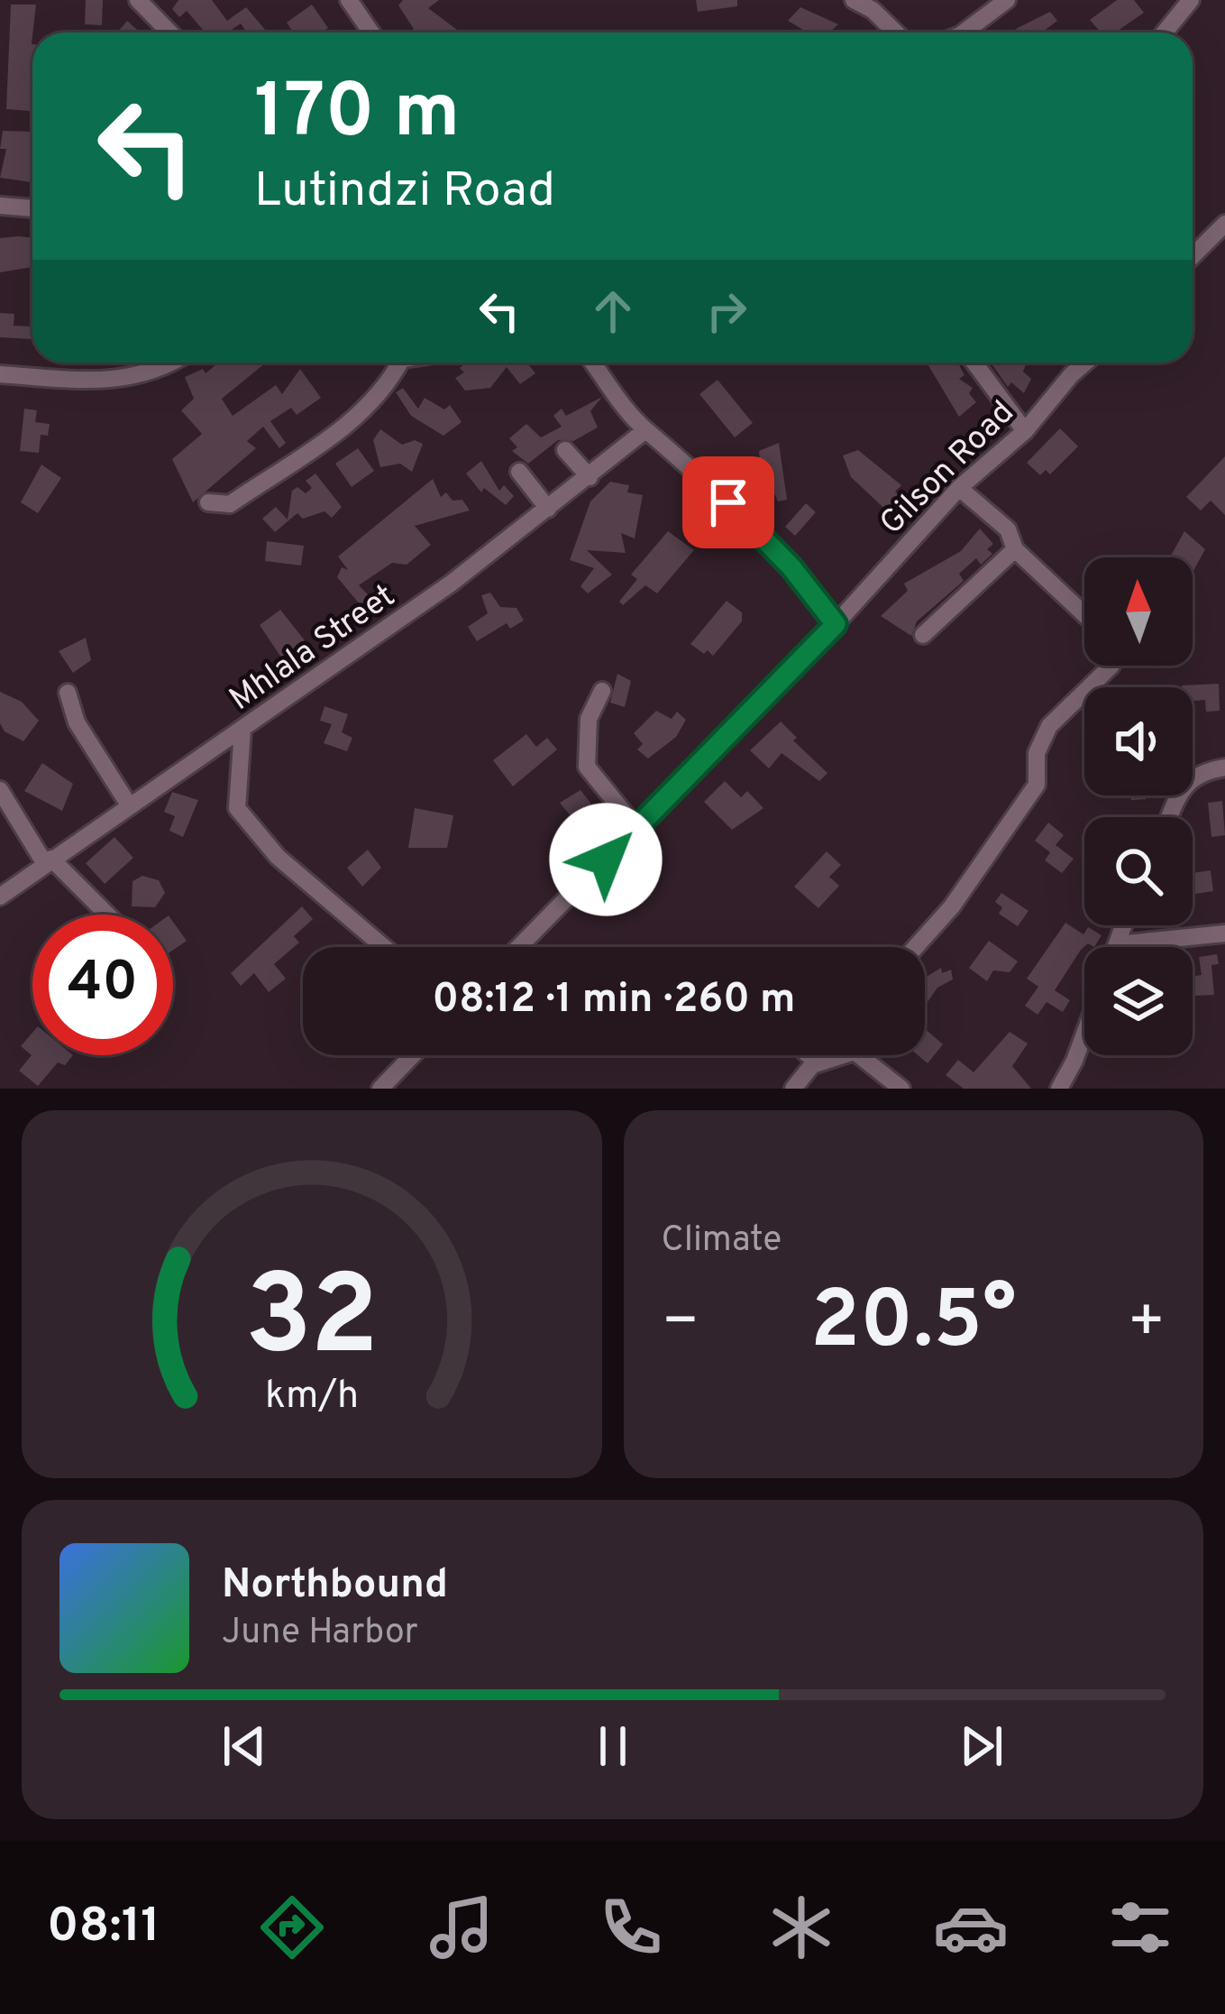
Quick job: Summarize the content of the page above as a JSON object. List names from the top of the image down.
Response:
{
  "streets": {
    "street": ["Gilson Road", "Mhlala Street"]
  },
  "north": "top",
  "page": {
    "turn": ["170 m", "Lutindzi Road"],
    "limit": "40",
    "trip": "08:12 · 1 min · 260 m",
    "tile": "Climate",
    "heat": ["−", "20.5°", "+"],
    "song": ["Northbound", "June Harbor"],
    "tabs": "08:11",
    "gauge": ["32", "km/h"]
  }
}
